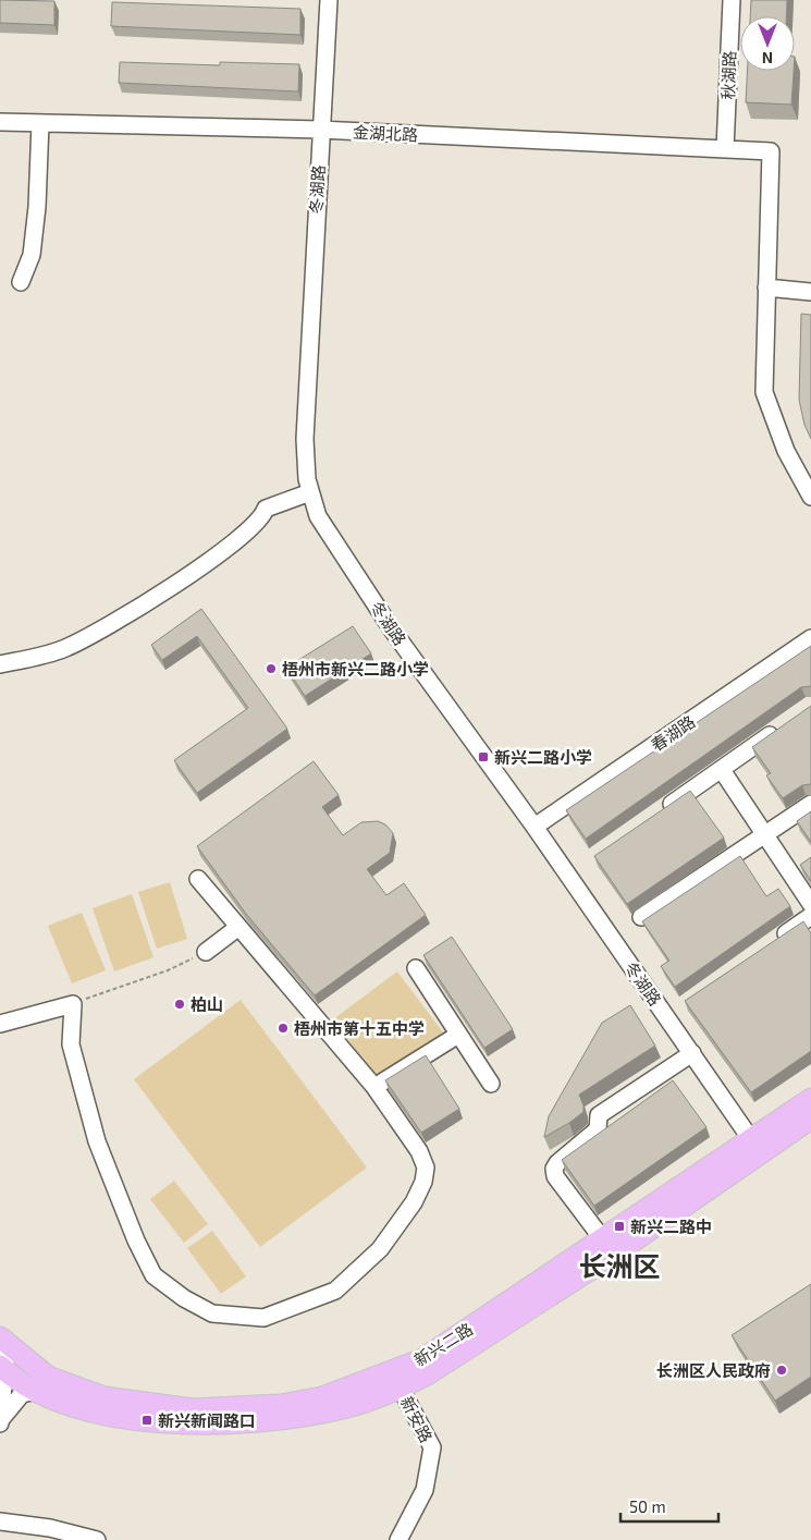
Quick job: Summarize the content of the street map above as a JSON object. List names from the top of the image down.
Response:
{
  "streets": {
    "main road": ["新兴二路"],
    "street": [
      "秋湖路",
      "金湖北路",
      "冬湖路",
      "春湖路",
      "新安路"
    ]
  },
  "crossings": [
    ["秋湖路", "金湖北路"],
    ["金湖北路", "冬湖路"],
    ["冬湖路", "春湖路"],
    ["冬湖路", "新兴二路"],
    ["新兴二路", "新安路"]
  ],
  "districts": ["长洲区"],
  "places": {
    "other": [
      "梧州市新兴二路小学",
      "柏山",
      "梧州市第十五中学",
      "长洲区人民政府"
    ],
    "transit": ["新兴二路小学", "新兴二路中", "新兴新闻路口"]
  },
  "scale_bar": "50 m",
  "north": "bottom"
}
